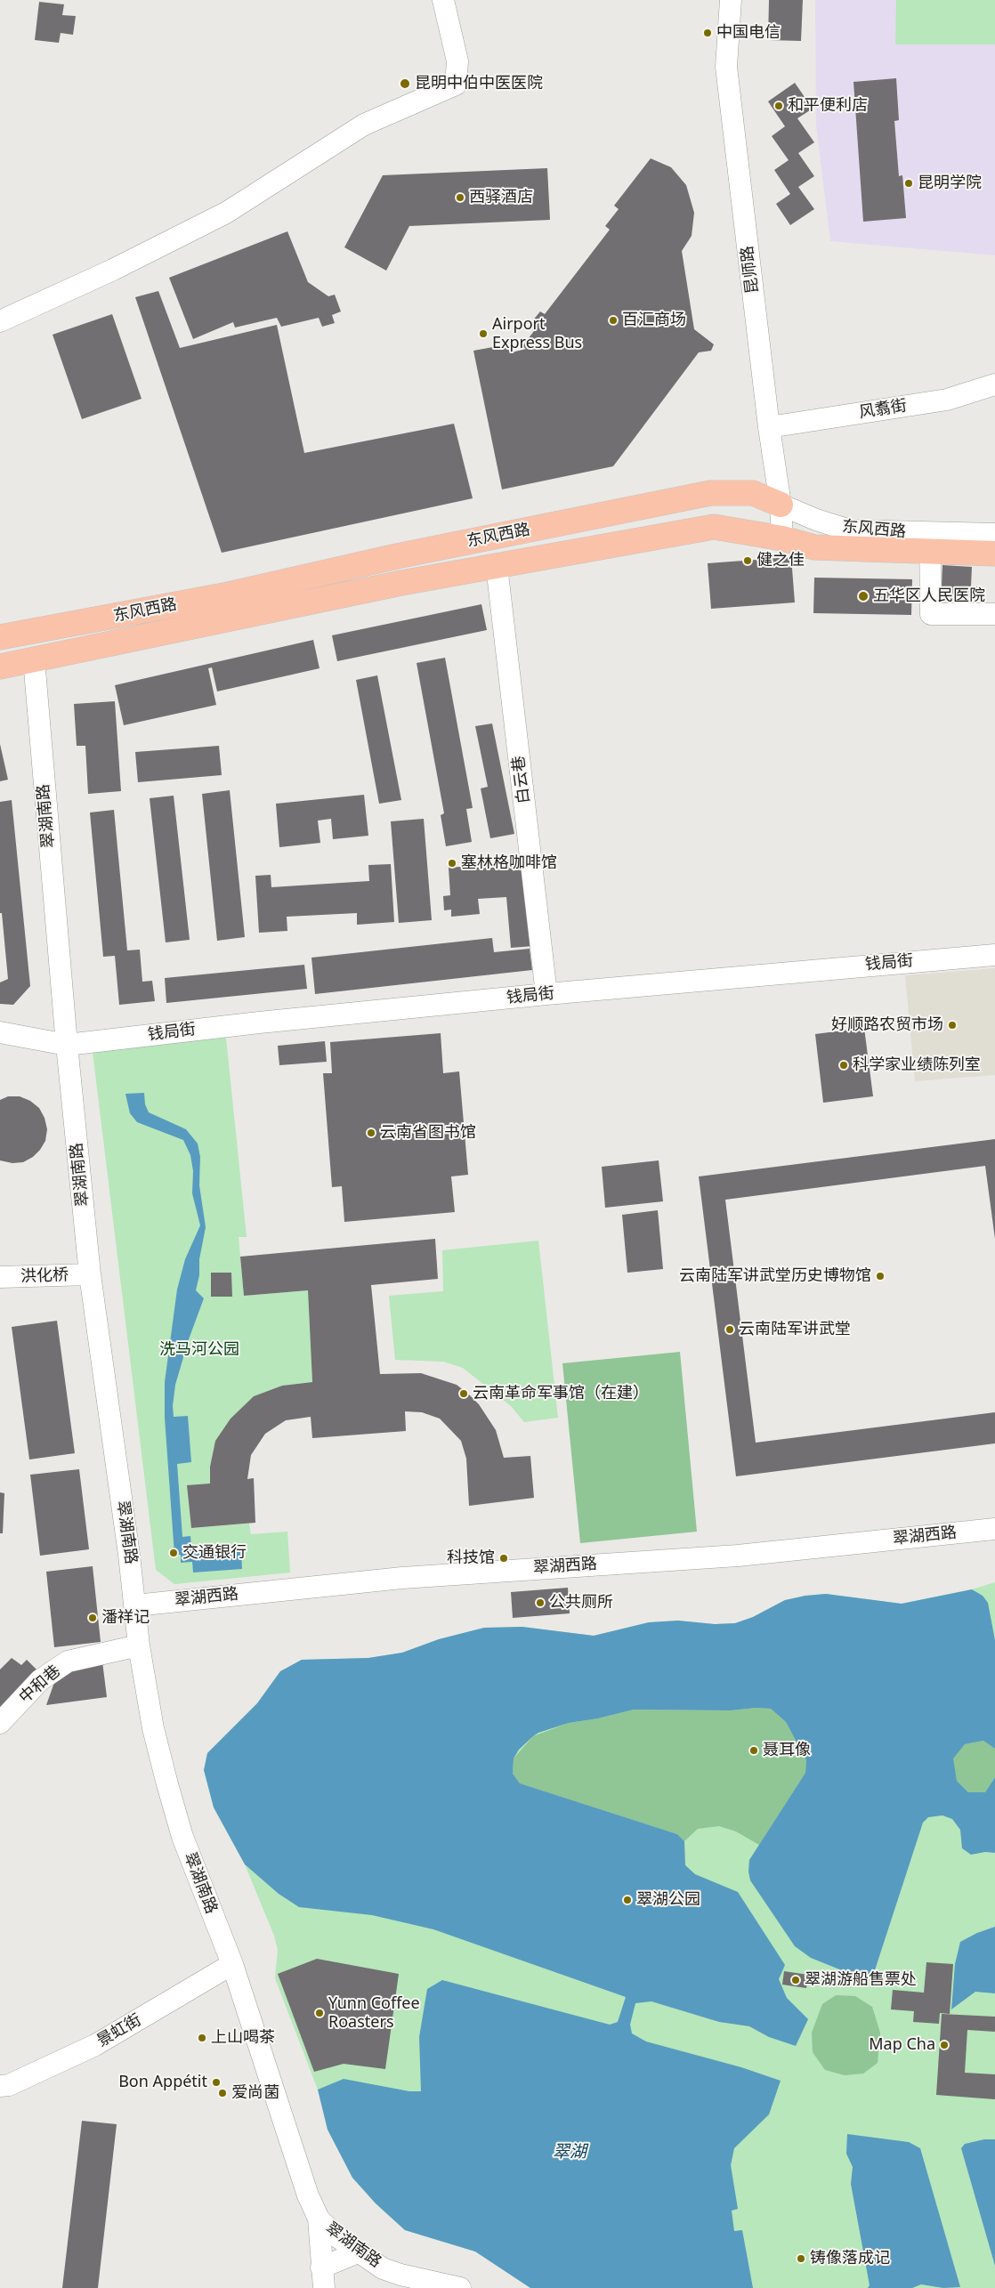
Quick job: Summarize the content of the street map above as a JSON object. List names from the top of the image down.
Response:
{
  "streets": {
    "main road": ["东风西路"],
    "street": [
      "昆师路",
      "风翥街",
      "白云巷",
      "翠湖南路",
      "钱局街",
      "洪化桥",
      "翠湖西路",
      "中和巷",
      "景虹街"
    ]
  },
  "crossings": [
    ["昆师路", "风翥街"],
    ["昆师路", "东风西路"],
    ["东风西路", "白云巷"],
    ["东风西路", "翠湖南路"],
    ["白云巷", "钱局街"],
    ["翠湖南路", "钱局街"],
    ["翠湖南路", "洪化桥"],
    ["翠湖南路", "翠湖西路"],
    ["翠湖南路", "中和巷"],
    ["翠湖南路", "景虹街"]
  ],
  "water": ["翠湖"],
  "parks": ["洗马河公园"],
  "places": [
    "中国电信",
    "昆明中伯中医医院",
    "和平便利店",
    "昆明学院",
    "西驿酒店",
    "百汇商场",
    "Airport Express Bus",
    "健之佳",
    "五华区人民医院",
    "塞林格咖啡馆",
    "好顺路农贸市场",
    "科学家业绩陈列室",
    "云南省图书馆",
    "云南陆军讲武堂历史博物馆",
    "云南陆军讲武堂",
    "云南革命军事馆（在建）",
    "交通银行",
    "科技馆",
    "公共厕所",
    "潘祥记",
    "聂耳像",
    "翠湖公园",
    "翠湖游船售票处",
    "Yunn Coffee Roasters",
    "上山喝茶",
    "Map Cha",
    "Bon Appétit",
    "爱尚菌",
    "铸像落成记"
  ]
}
